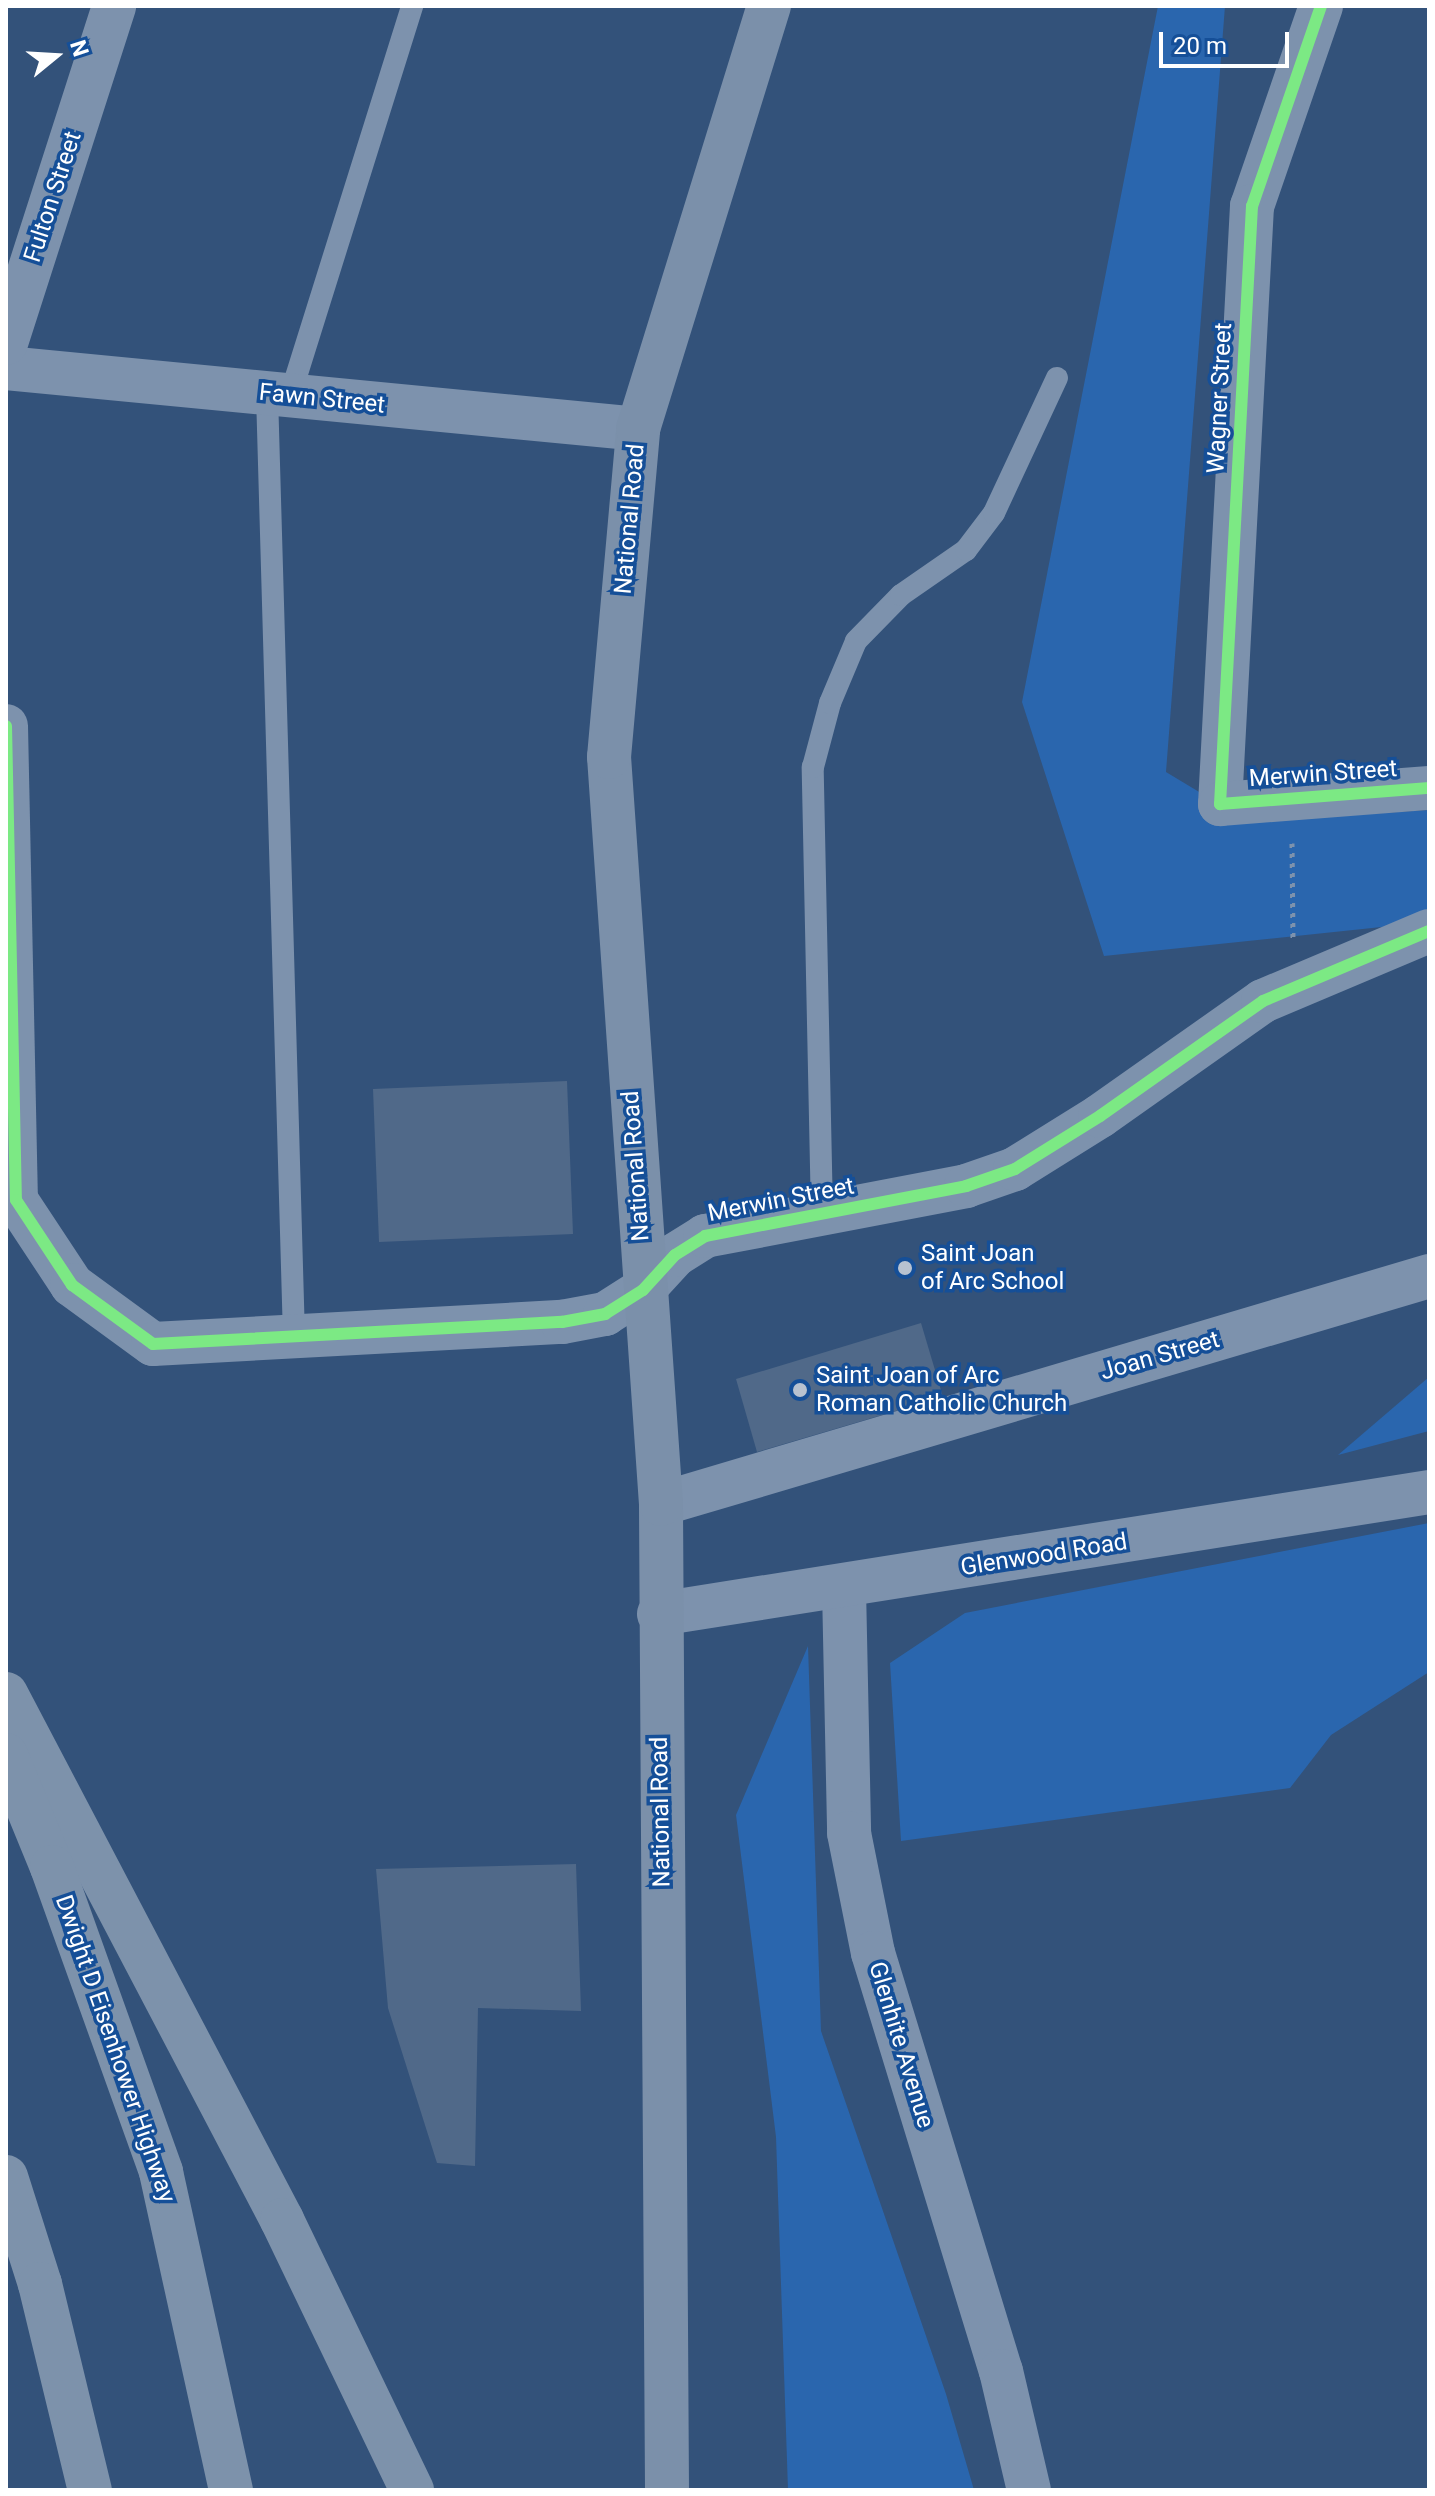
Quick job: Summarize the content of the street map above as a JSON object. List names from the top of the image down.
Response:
{
  "streets": {
    "highway": ["Dwight D Eisenhower Highway"],
    "main road": ["National Road"],
    "street": [
      "Fulton Street",
      "Wagner Street",
      "Fawn Street",
      "Merwin Street",
      "Joan Street",
      "Glenwood Road",
      "Glenhite Avenue"
    ]
  },
  "crossings": [
    ["Wagner Street", "Merwin Street"],
    ["Fawn Street", "National Road"],
    ["National Road", "Merwin Street"],
    ["National Road", "Joan Street"],
    ["National Road", "Glenwood Road"],
    ["Glenwood Road", "Glenhite Avenue"]
  ],
  "places": ["Saint Joan of Arc School", "Saint Joan of Arc Roman Catholic Church"],
  "scale_bar": "20 m",
  "north": "right"
}
